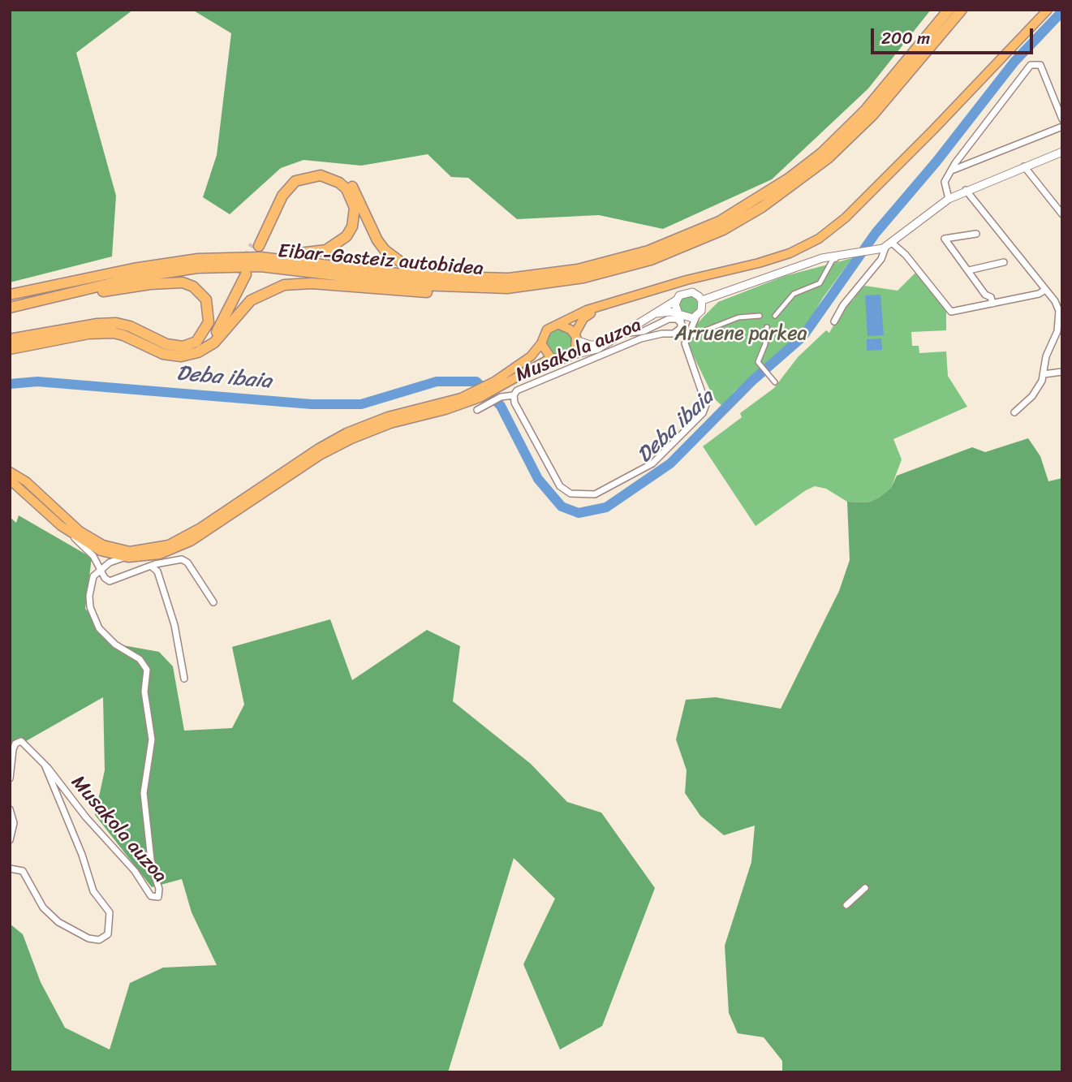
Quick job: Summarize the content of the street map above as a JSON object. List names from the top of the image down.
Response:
{
  "streets": {
    "highway": ["Eibar-Gasteiz autobidea"],
    "street": ["Musakola auzoa"]
  },
  "water": ["Deba ibaia"],
  "parks": ["Arruene parkea"],
  "scale_bar": "200 m"
}
